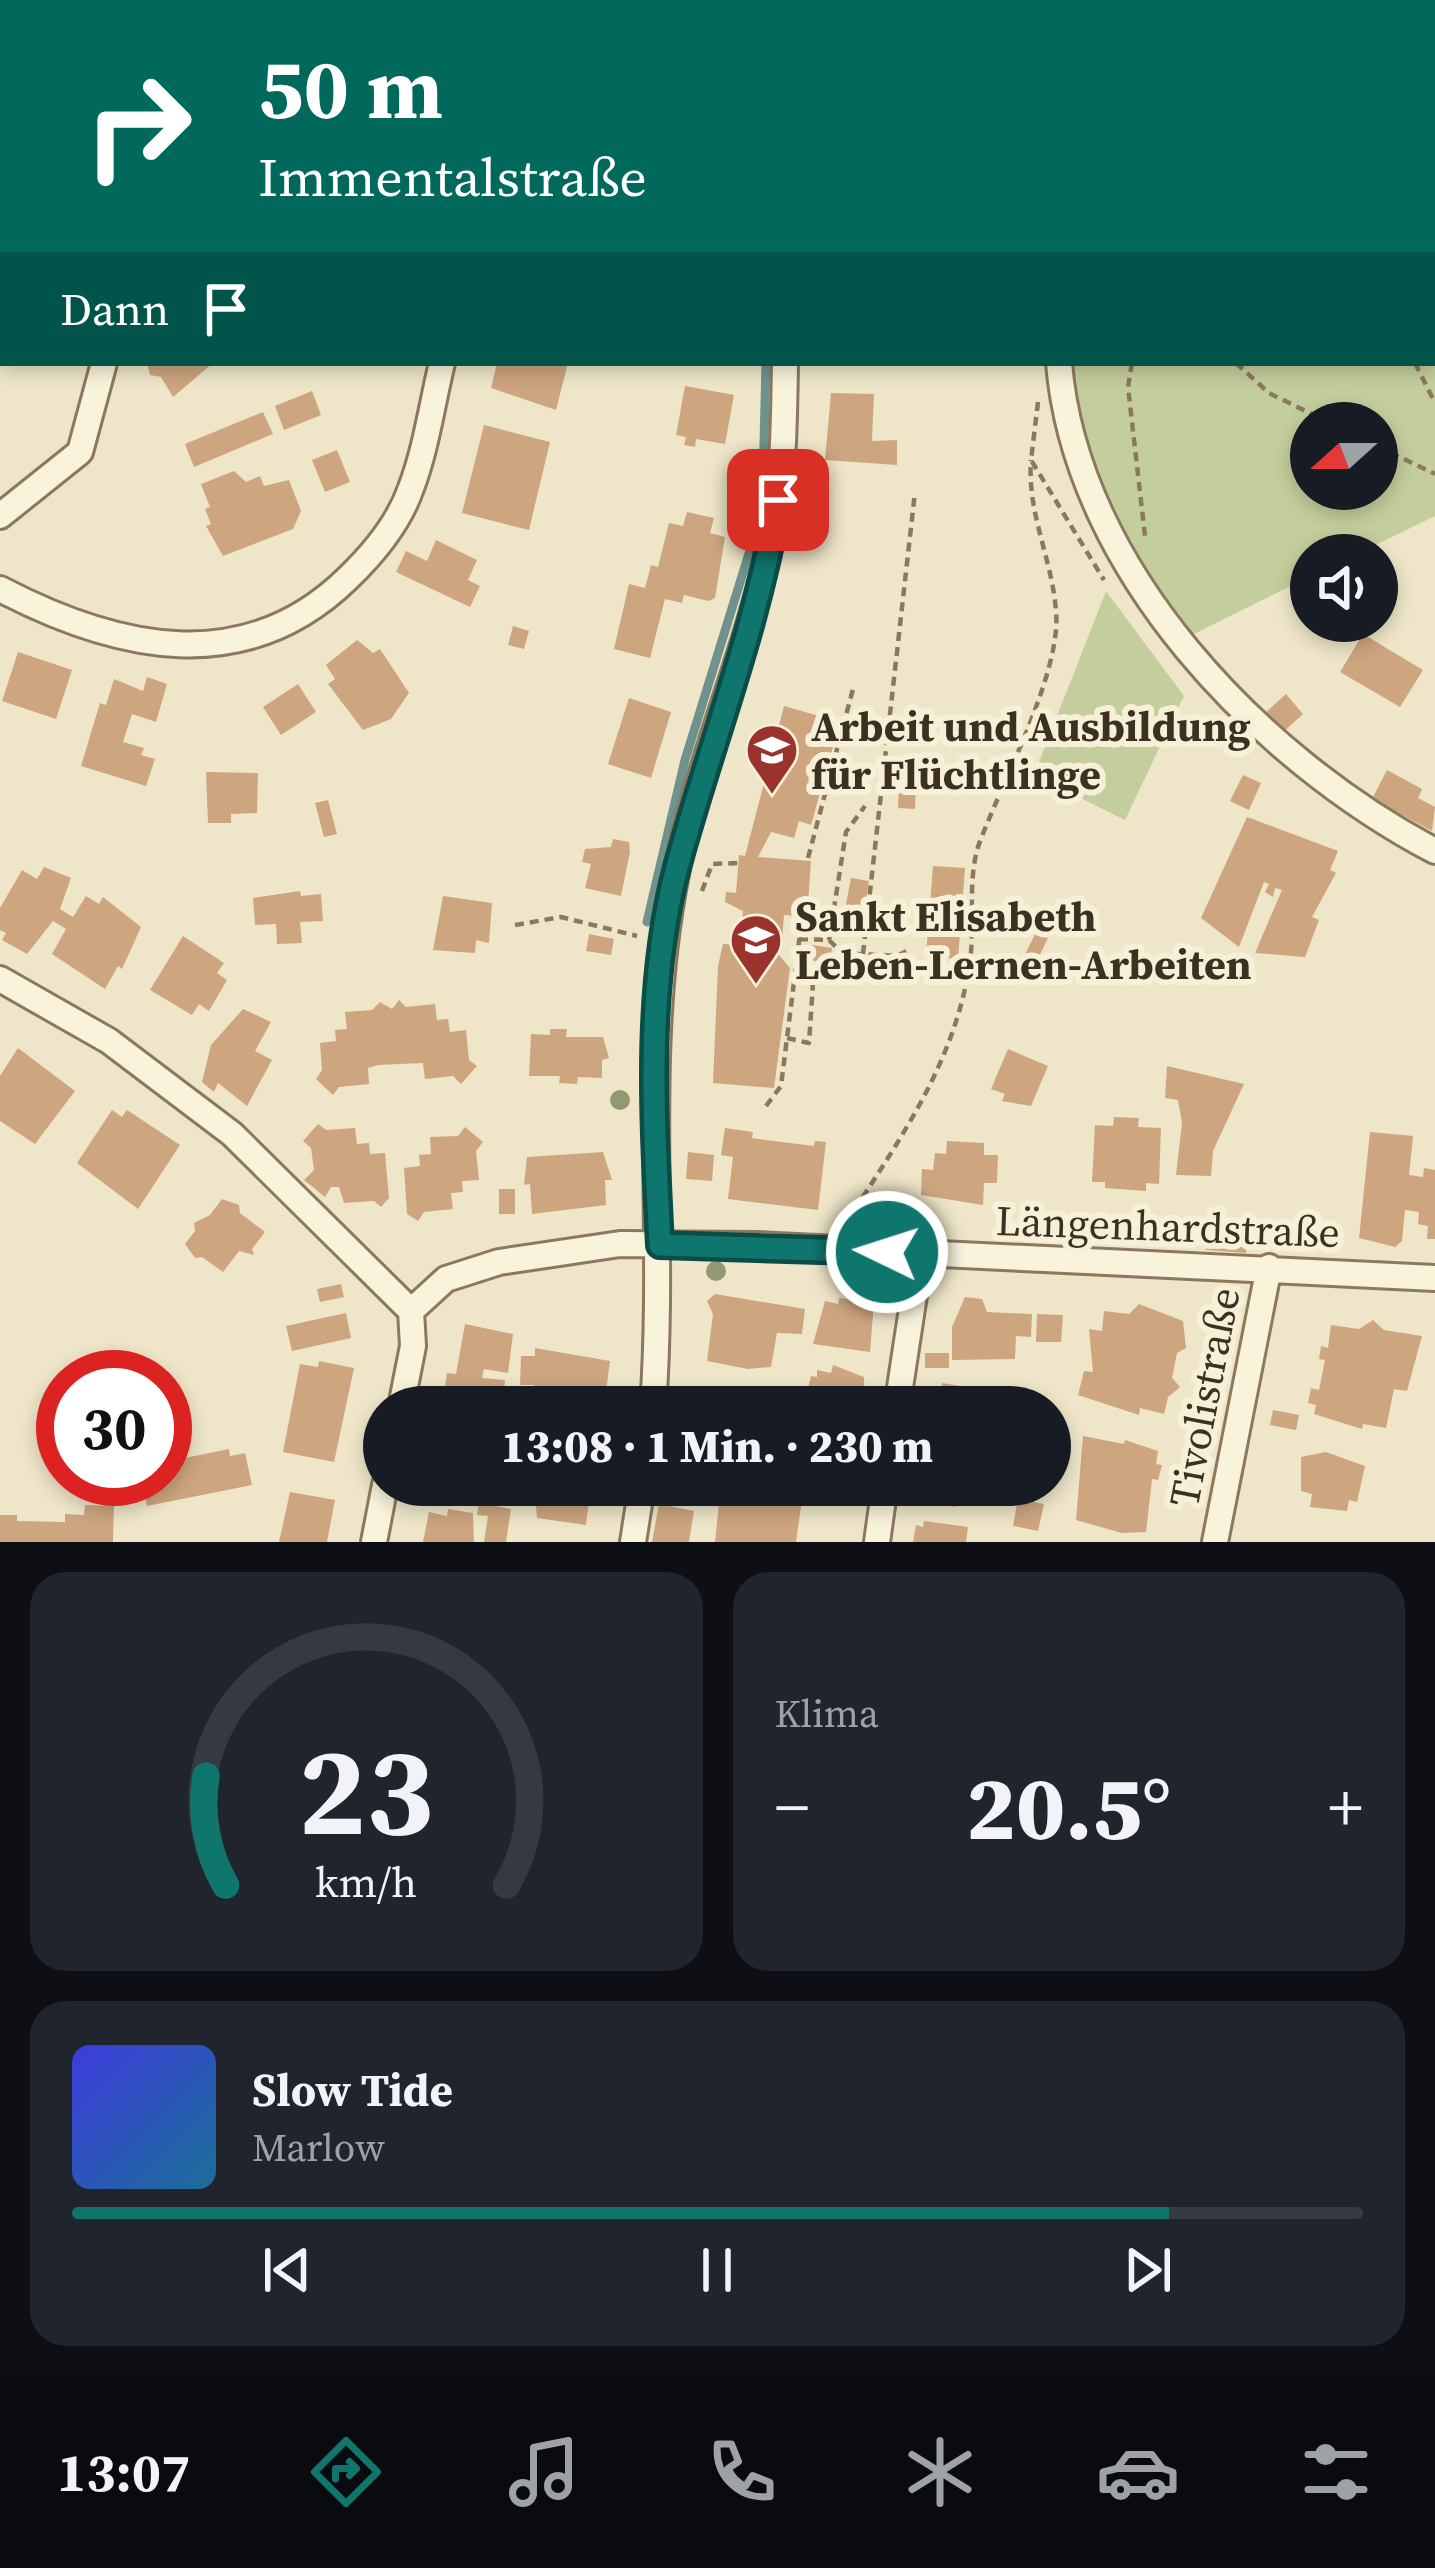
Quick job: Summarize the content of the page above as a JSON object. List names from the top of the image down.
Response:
{
  "streets": {
    "street": ["Längenhardstraße", "Tivolistraße"]
  },
  "crossings": [
    ["Längenhardstraße", "Tivolistraße"]
  ],
  "places": {
    "school or university": ["Arbeit und Ausbildung für Flüchtlinge", "Sankt Elisabeth Leben-Lernen-Arbeiten"]
  },
  "north": "left",
  "page": {
    "turn": ["50 m", "Immentalstraße"],
    "then": "Dann",
    "limit": "30",
    "trip": "13:08 · 1 Min. · 230 m",
    "tile": "Klima",
    "heat": ["−", "20.5°", "+"],
    "song": ["Slow Tide", "Marlow"],
    "tabs": "13:07",
    "gauge": ["23", "km/h"]
  }
}
